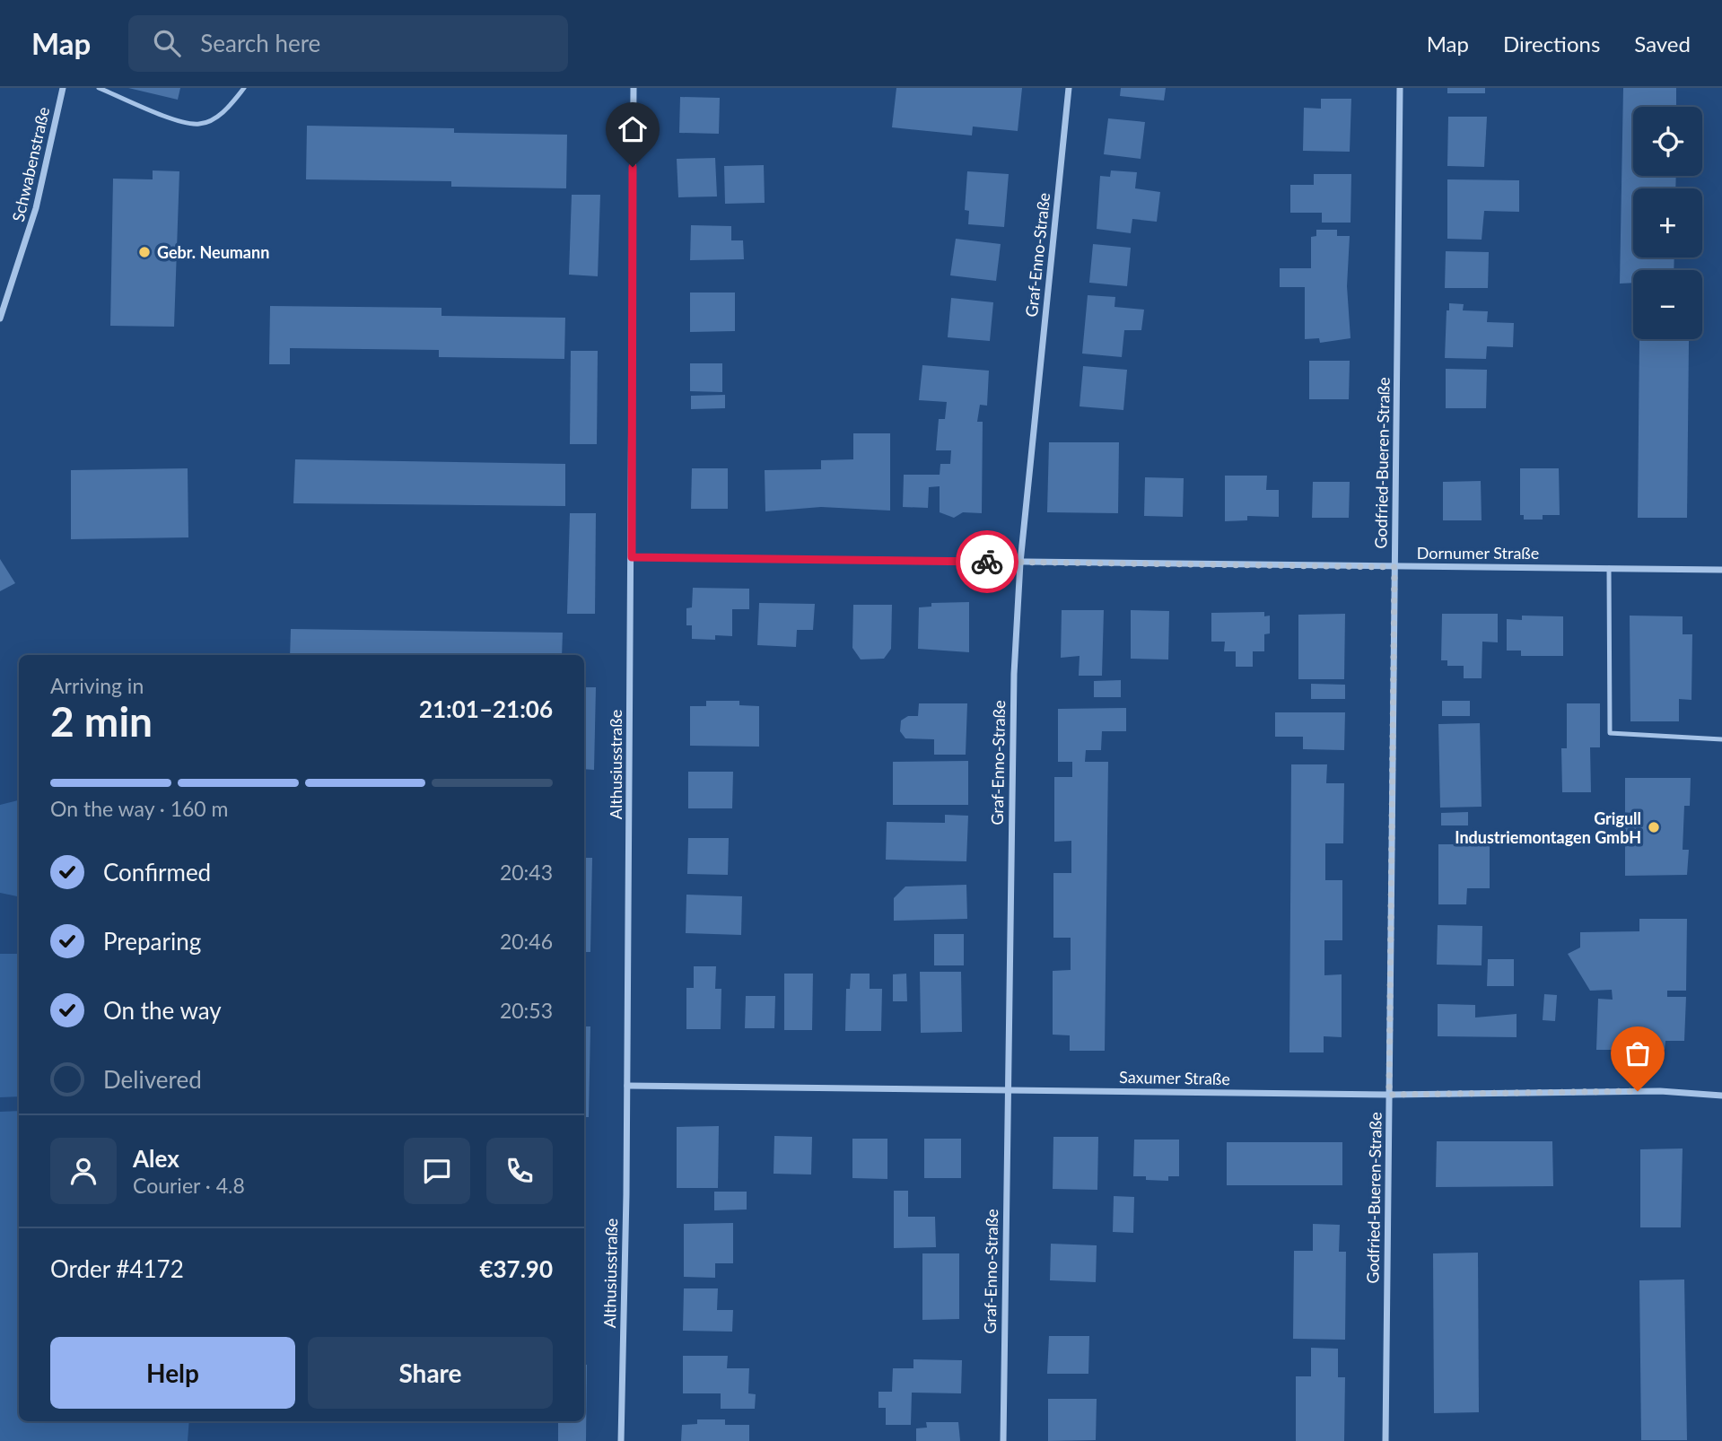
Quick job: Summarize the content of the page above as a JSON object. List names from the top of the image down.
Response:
{
  "streets": {
    "street": [
      "Schwabenstraße",
      "Graf-Enno-Straße",
      "Godfried-Bueren-Straße",
      "Dornumer Straße",
      "Althusiusstraße",
      "Saxumer Straße"
    ]
  },
  "crossings": [
    ["Graf-Enno-Straße", "Dornumer Straße"],
    ["Graf-Enno-Straße", "Saxumer Straße"],
    ["Godfried-Bueren-Straße", "Dornumer Straße"],
    ["Godfried-Bueren-Straße", "Saxumer Straße"],
    ["Dornumer Straße", "Althusiusstraße"],
    ["Althusiusstraße", "Saxumer Straße"]
  ],
  "places": ["Gebr. Neumann", "Grigull Industriemontagen GmbH"],
  "page": {
    "header": "Map",
    "search": "Search here",
    "nav": ["Map", "Directions", "Saved"],
    "map_buttons": ["+", "−"],
    "heading": ["2 min", "Arriving in", "21:01–21:06"],
    "panel": [
      "Alex",
      "Courier · 4.8",
      "Order #4172",
      "€37.90"
    ],
    "bar": "On the way · 160 m",
    "list": [
      ["Confirmed", "20:43"],
      ["Preparing", "20:46"],
      ["On the way", "20:53"],
      "Delivered"
    ],
    "buttons": ["Help", "Share"]
  }
}
